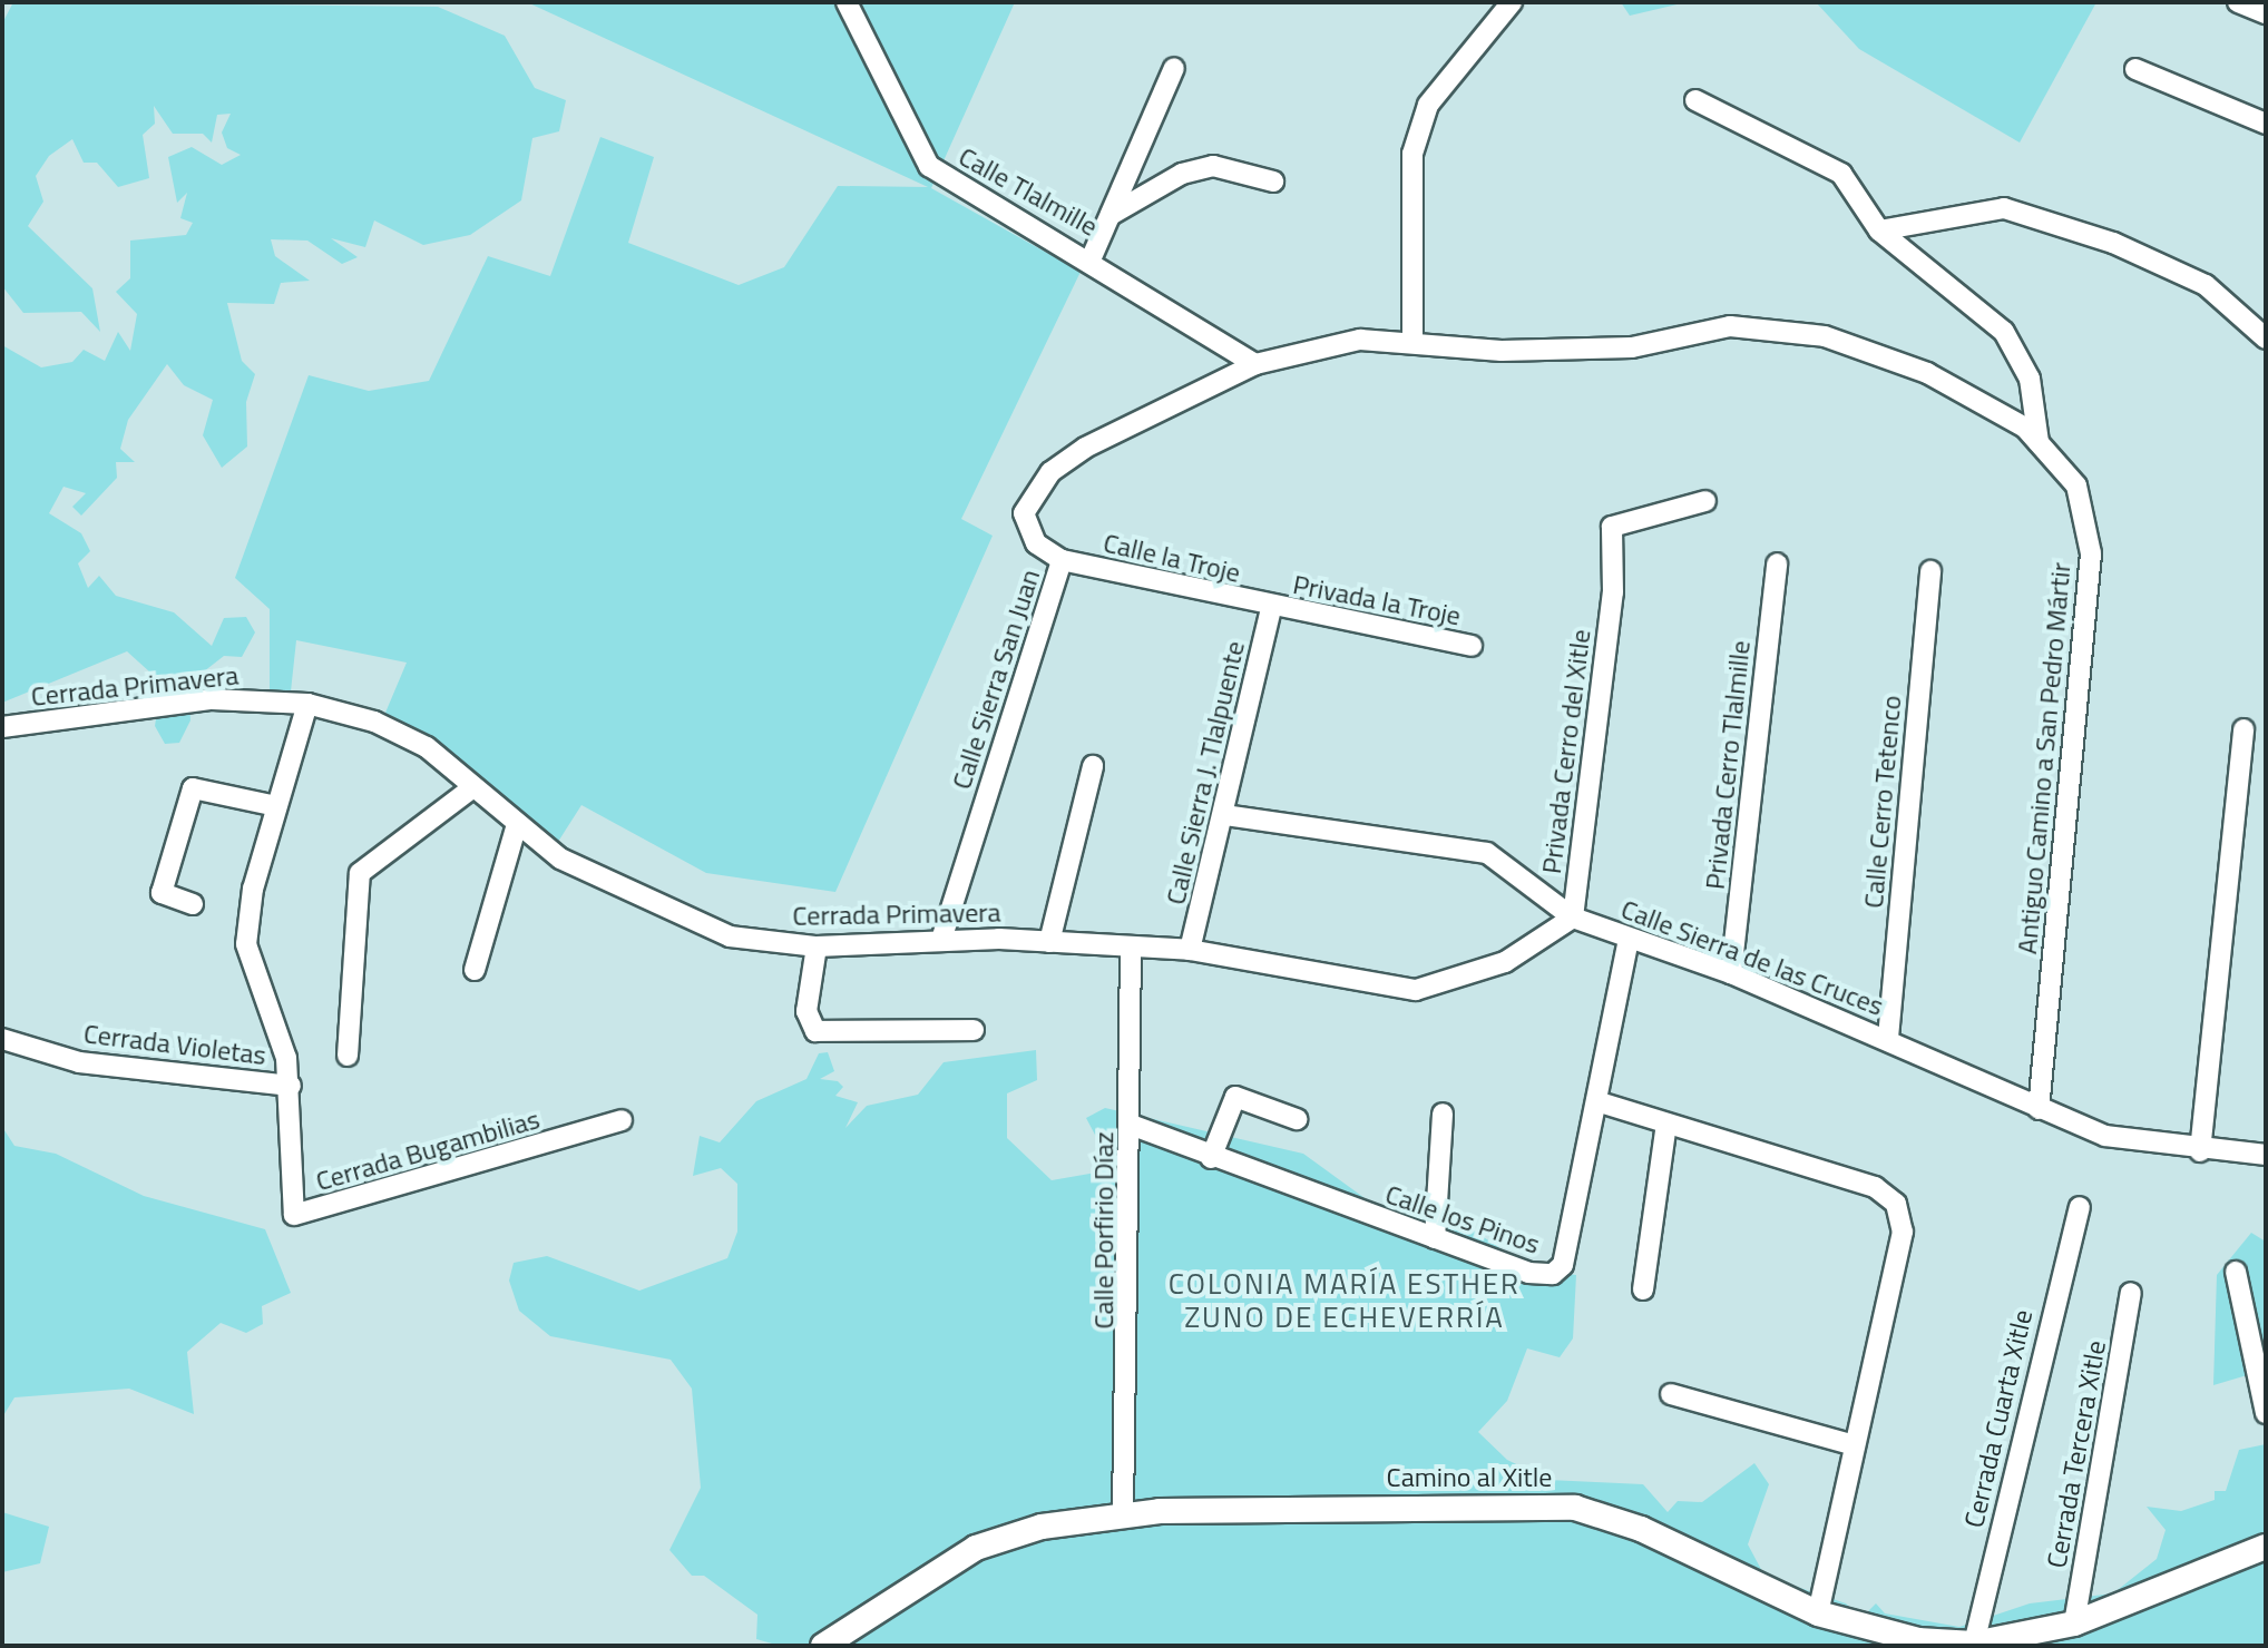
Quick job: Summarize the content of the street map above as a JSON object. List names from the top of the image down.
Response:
{
  "streets": {
    "street": [
      "Calle Tlalmille",
      "Calle la Troje",
      "Privada la Troje",
      "Calle Sierra San Juan",
      "Cerrada Primavera",
      "Privada Cerro del Xitle",
      "Antiguo Camino a San Pedro Mártir",
      "Privada Cerro Tlalmille",
      "Calle Sierra J. Tlalpuente",
      "Calle Cerro Tetenco",
      "Calle Sierra de las Cruces",
      "Cerrada Violetas",
      "Cerrada Bugambilias",
      "Calle los Pinos",
      "Calle Porfirio Díaz",
      "Cerrada Cuarta Xitle",
      "Cerrada Tercera Xitle",
      "Camino al Xitle"
    ]
  },
  "crossings": [
    ["Calle Tlalmille", "Calle Sierra San Juan"],
    ["Calle Tlalmille", "Antiguo Camino a San Pedro Mártir"],
    ["Calle la Troje", "Privada la Troje"],
    ["Calle la Troje", "Calle Sierra San Juan"],
    ["Calle la Troje", "Calle Sierra J. Tlalpuente"],
    ["Privada la Troje", "Calle Sierra J. Tlalpuente"],
    ["Calle Sierra San Juan", "Cerrada Primavera"],
    ["Calle Sierra San Juan", "Antiguo Camino a San Pedro Mártir"],
    ["Cerrada Primavera", "Privada Cerro del Xitle"],
    ["Cerrada Primavera", "Calle Sierra J. Tlalpuente"],
    ["Cerrada Primavera", "Calle Sierra de las Cruces"],
    ["Cerrada Primavera", "Cerrada Bugambilias"],
    ["Cerrada Primavera", "Calle Porfirio Díaz"],
    ["Privada Cerro del Xitle", "Calle Sierra de las Cruces"],
    ["Antiguo Camino a San Pedro Mártir", "Calle Sierra de las Cruces"],
    ["Privada Cerro Tlalmille", "Calle Sierra de las Cruces"],
    ["Calle Sierra J. Tlalpuente", "Calle Sierra de las Cruces"],
    ["Calle Cerro Tetenco", "Calle Sierra de las Cruces"],
    ["Calle Sierra de las Cruces", "Calle los Pinos"],
    ["Cerrada Violetas", "Cerrada Bugambilias"],
    ["Calle los Pinos", "Calle Porfirio Díaz"],
    ["Calle Porfirio Díaz", "Camino al Xitle"],
    ["Cerrada Cuarta Xitle", "Camino al Xitle"],
    ["Cerrada Tercera Xitle", "Camino al Xitle"]
  ],
  "districts": ["COLONIA MARÍA ESTHER ZUNO DE ECHEVERRÍA"]
}
